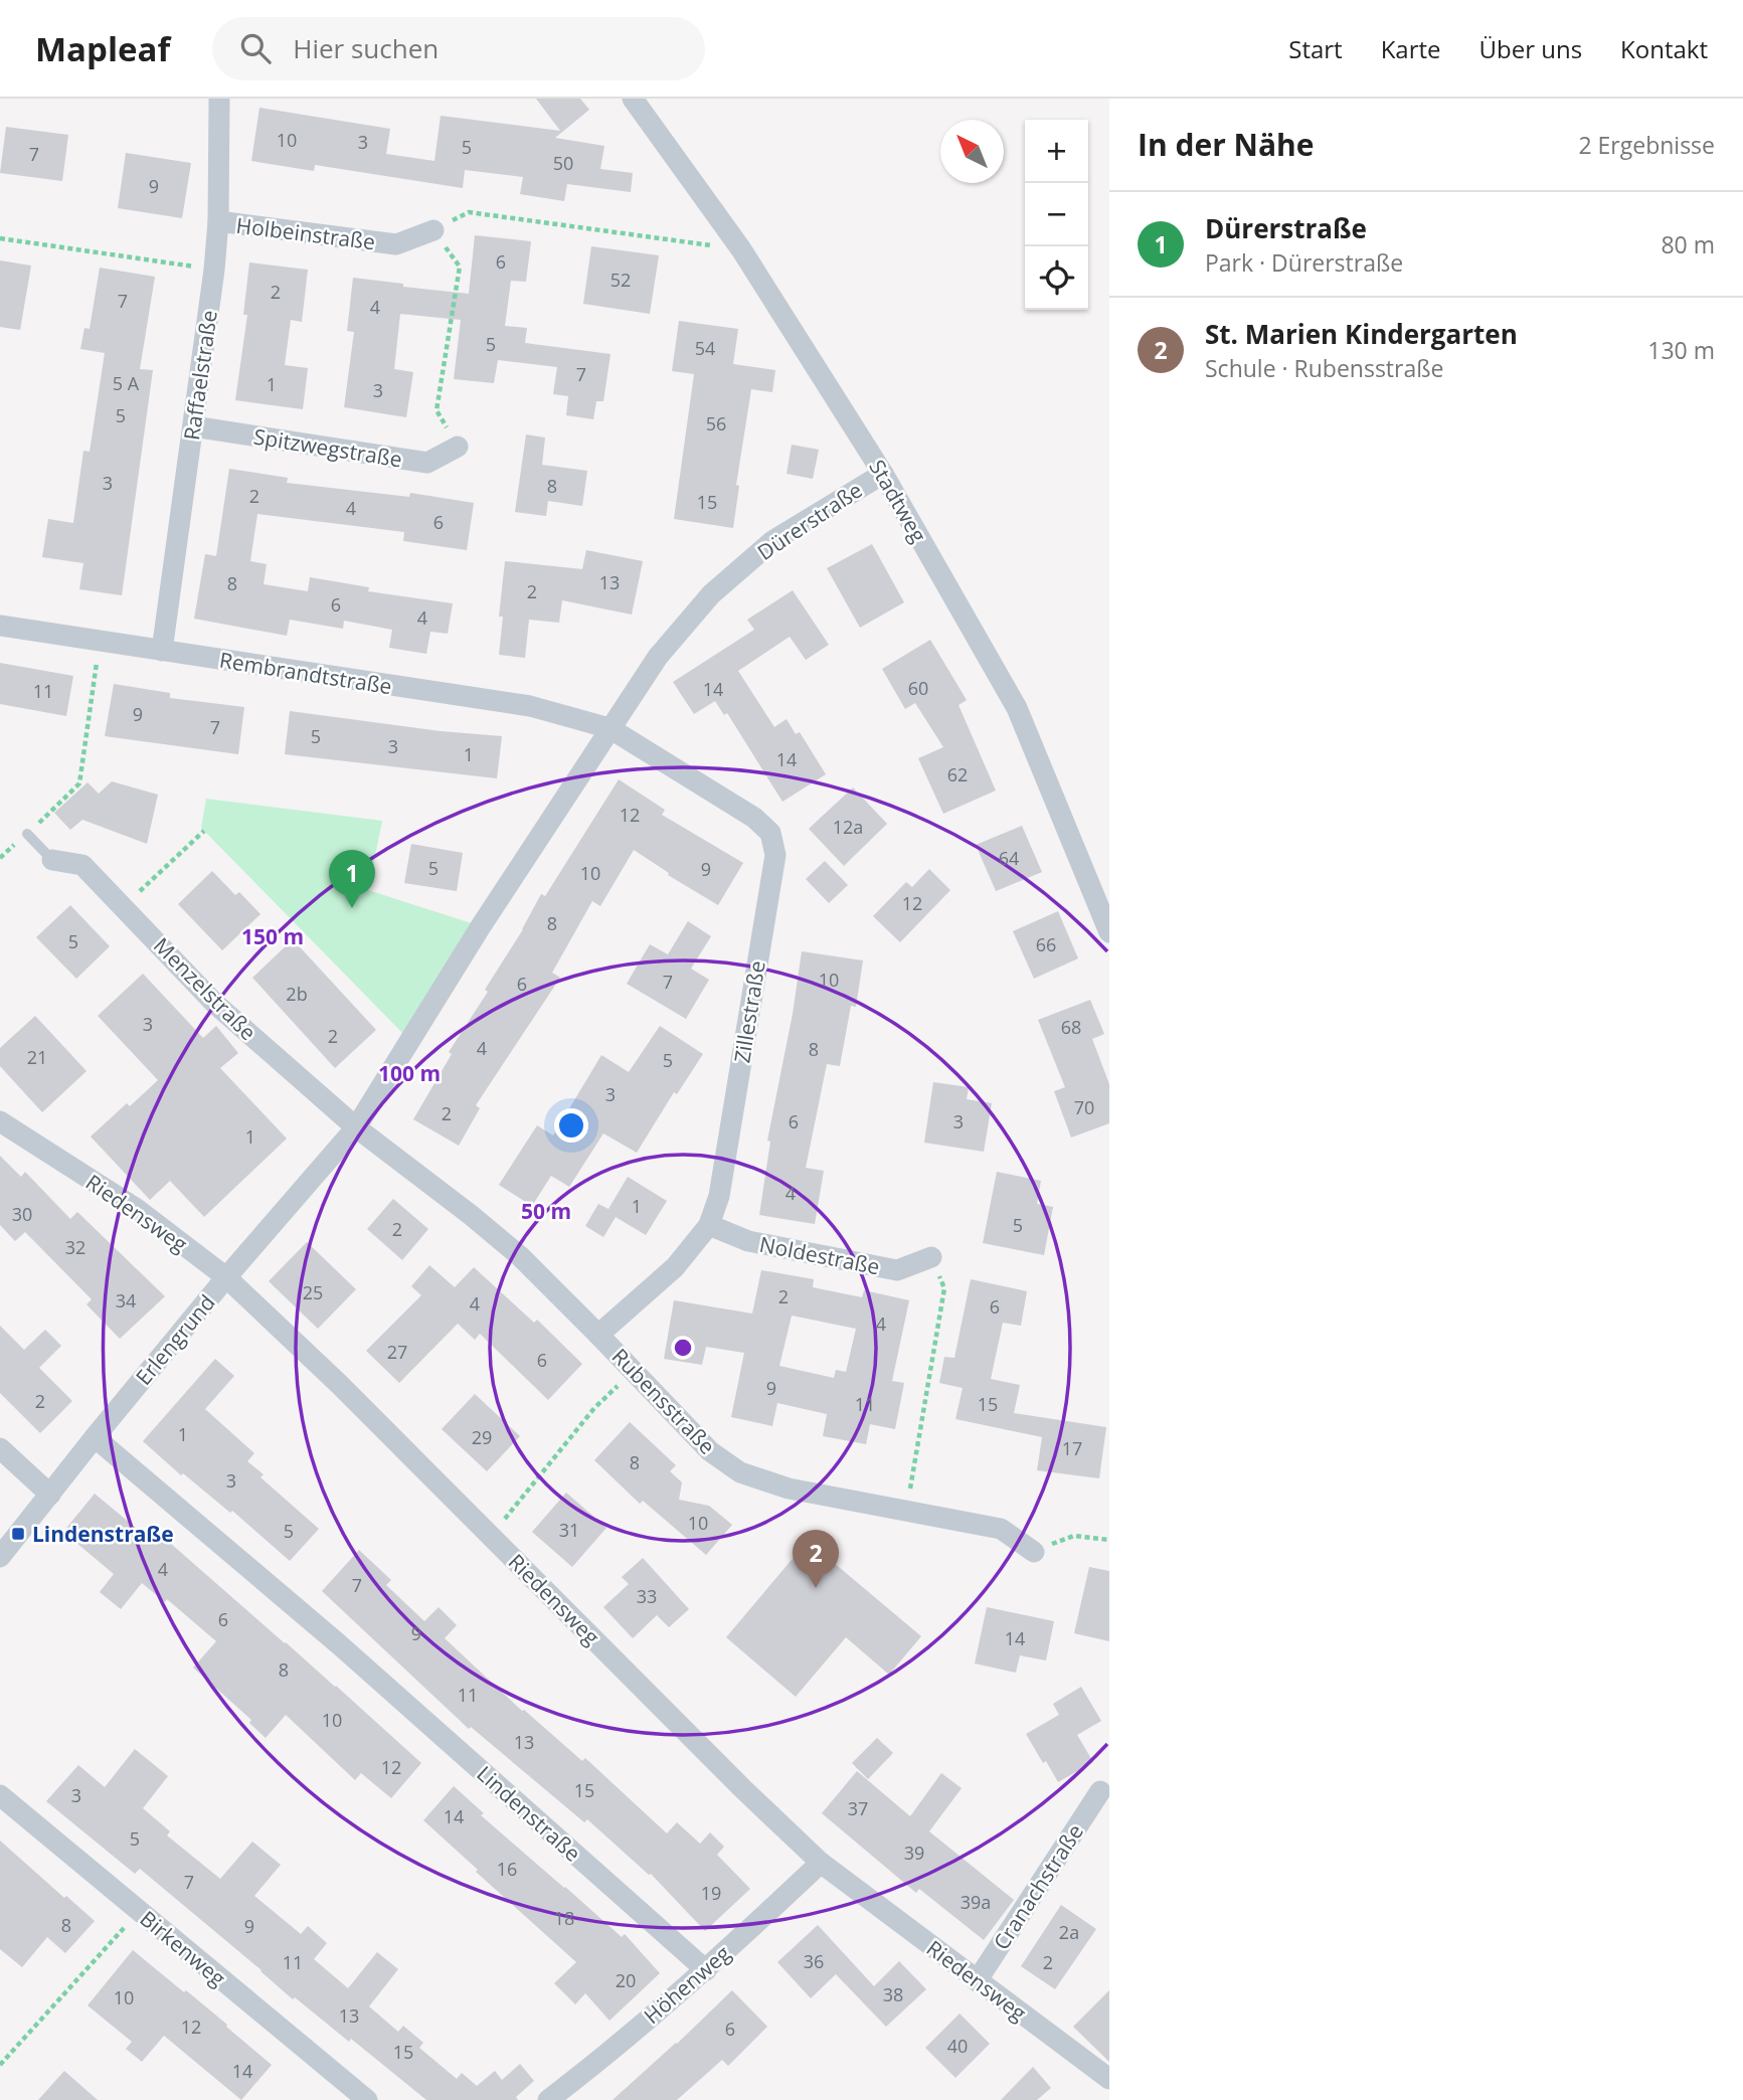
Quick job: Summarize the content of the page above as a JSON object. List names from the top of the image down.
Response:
{
  "streets": {
    "street": [
      "Holbeinstraße",
      "Raffaelstraße",
      "Spitzwegstraße",
      "Stadtweg",
      "Dürerstraße",
      "Rembrandtstraße",
      "Menzelstraße",
      "Zillestraße",
      "Riedensweg",
      "Noldestraße",
      "Erlengrund",
      "Rubensstraße",
      "Lindenstraße",
      "Cranachstraße",
      "Birkenweg",
      "Höhenweg"
    ]
  },
  "crossings": [
    ["Holbeinstraße", "Raffaelstraße"],
    ["Raffaelstraße", "Spitzwegstraße"],
    ["Raffaelstraße", "Rembrandtstraße"],
    ["Stadtweg", "Dürerstraße"],
    ["Dürerstraße", "Rembrandtstraße"],
    ["Dürerstraße", "Menzelstraße"],
    ["Dürerstraße", "Zillestraße"],
    ["Dürerstraße", "Erlengrund"],
    ["Dürerstraße", "Rubensstraße"],
    ["Rembrandtstraße", "Zillestraße"],
    ["Menzelstraße", "Erlengrund"],
    ["Menzelstraße", "Rubensstraße"],
    ["Zillestraße", "Noldestraße"],
    ["Zillestraße", "Rubensstraße"],
    ["Riedensweg", "Erlengrund"],
    ["Riedensweg", "Cranachstraße"],
    ["Riedensweg", "Höhenweg"],
    ["Erlengrund", "Rubensstraße"],
    ["Erlengrund", "Lindenstraße"],
    ["Lindenstraße", "Höhenweg"]
  ],
  "places": {
    "transit": ["Lindenstraße"]
  },
  "house_numbers": [
    "10",
    "3",
    "5",
    "7",
    "50",
    "9",
    "6",
    "52",
    "2",
    "7",
    "4",
    "5",
    "54",
    "7",
    "5 A",
    "1",
    "3",
    "5",
    "56",
    "3",
    "8",
    "2",
    "15",
    "4",
    "6",
    "13",
    "8",
    "2",
    "6",
    "4",
    "60",
    "14",
    "11",
    "9",
    "7",
    "5",
    "3",
    "1",
    "14",
    "62",
    "12",
    "12a",
    "64",
    "5",
    "9",
    "10",
    "12",
    "8",
    "5",
    "66",
    "10",
    "7",
    "6",
    "2b",
    "3",
    "68",
    "2",
    "4",
    "8",
    "21",
    "5",
    "3",
    "70",
    "2",
    "6",
    "3",
    "1",
    "4",
    "1",
    "30",
    "5",
    "2",
    "32",
    "25",
    "2",
    "34",
    "4",
    "6",
    "4",
    "27",
    "6",
    "9",
    "2",
    "11",
    "15",
    "1",
    "29",
    "17",
    "8",
    "3",
    "10",
    "31",
    "5",
    "4",
    "7",
    "33",
    "6",
    "9",
    "14",
    "8",
    "11",
    "10",
    "13",
    "12",
    "15",
    "3",
    "37",
    "14",
    "5",
    "39",
    "16",
    "7",
    "19",
    "39a",
    "18",
    "8",
    "9",
    "2a",
    "36",
    "11",
    "2",
    "20",
    "38",
    "10",
    "13",
    "12",
    "6",
    "40",
    "15",
    "14"
  ],
  "north": "top left",
  "page": {
    "header": "Mapleaf",
    "search": "Hier suchen",
    "nav": [
      "Start",
      "Karte",
      "Über uns",
      "Kontakt"
    ],
    "heading": ["In der Nähe", "2 Ergebnisse"],
    "map_buttons": ["+", "−"],
    "list": [
      {
        "mark": "1",
        "name": "Dürerstraße",
        "note": "Park · Dürerstraße",
        "value": "80 m"
      },
      {
        "mark": "2",
        "name": "St. Marien Kindergarten",
        "note": "Schule · Rubensstraße",
        "value": "130 m"
      }
    ],
    "pins": ["1", "2"]
  },
  "rings": ["150 m", "100 m", "50 m"]
}
